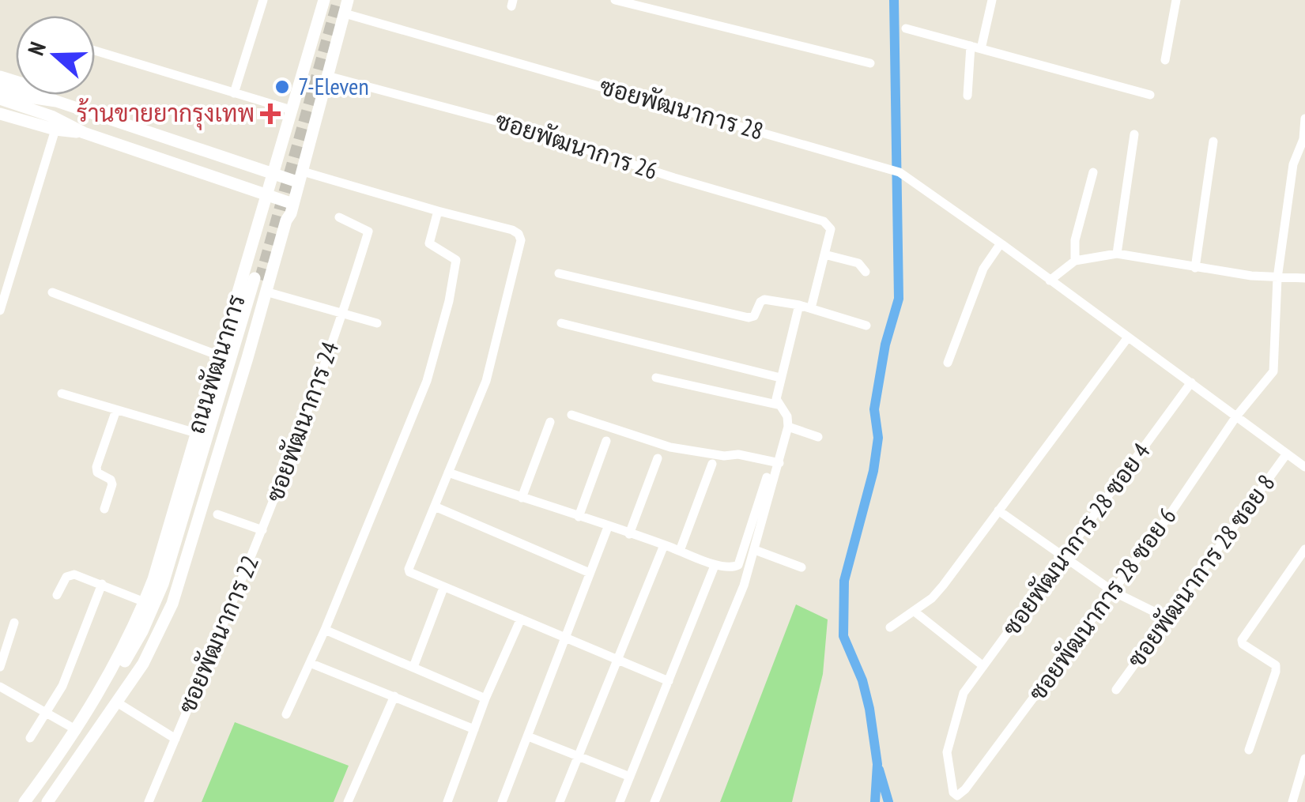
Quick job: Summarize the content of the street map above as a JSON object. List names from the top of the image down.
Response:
{
  "streets": {
    "main road": ["ถนนพัฒนาการ"],
    "street": [
      "ซอยพัฒนาการ 28",
      "ซอยพัฒนาการ 26",
      "ซอยพัฒนาการ 24",
      "ซอยพัฒนาการ 28 ซอย 4",
      "ซอยพัฒนาการ 28 ซอย 8",
      "ซอยพัฒนาการ 28 ซอย 6",
      "ซอยพัฒนาการ 22"
    ]
  },
  "crossings": [
    ["ซอยพัฒนาการ 28", "ซอยพัฒนาการ 28 ซอย 4"],
    ["ซอยพัฒนาการ 28", "ซอยพัฒนาการ 28 ซอย 8"],
    ["ซอยพัฒนาการ 28", "ซอยพัฒนาการ 28 ซอย 6"],
    ["ถนนพัฒนาการ", "ซอยพัฒนาการ 24"],
    ["ถนนพัฒนาการ", "ซอยพัฒนาการ 22"],
    ["ซอยพัฒนาการ 24", "ซอยพัฒนาการ 22"],
    ["ซอยพัฒนาการ 28 ซอย 4", "ซอยพัฒนาการ 28 ซอย 6"]
  ],
  "places": {
    "other": ["7-Eleven"],
    "health": ["ร้านขายยากรุงเทพ"]
  },
  "north": "left"
}
